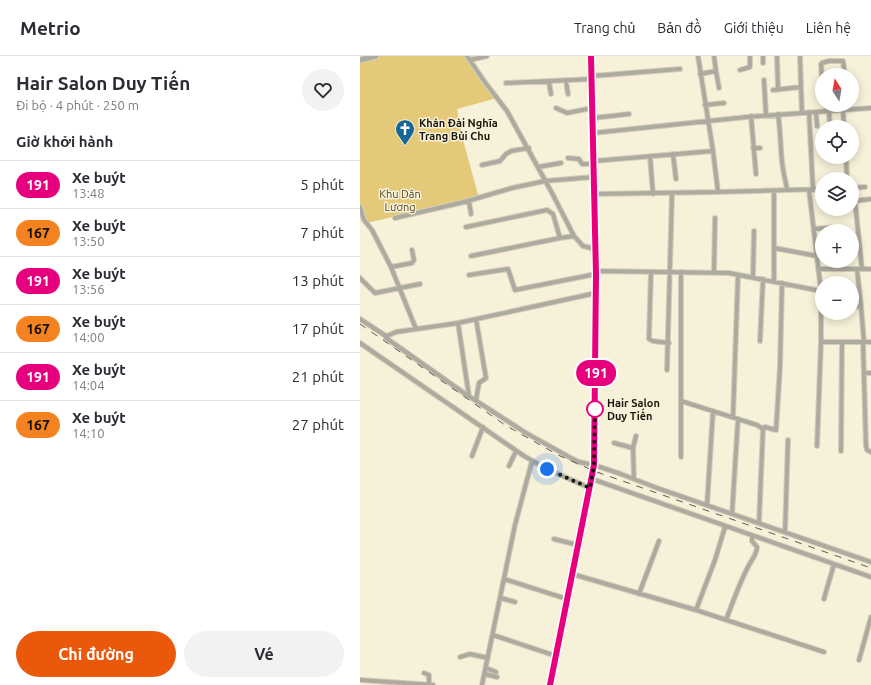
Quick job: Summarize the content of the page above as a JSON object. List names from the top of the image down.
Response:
{
  "parks": ["Khu Dân Lương"],
  "places": {
    "church": ["Khán Đài Nghĩa Trang Bùi Chu"],
    "other": ["Hair Salon Duy Tiến"]
  },
  "lines": ["bus line 191"],
  "north": "top",
  "page": {
    "header": "Metrio",
    "nav": [
      "Trang chủ",
      "Bản đồ",
      "Giới thiệu",
      "Liên hệ"
    ],
    "heading": [
      ["Hair Salon Duy Tiến", "Đi bộ · 4 phút · 250 m"],
      "Giờ khởi hành"
    ],
    "on_map": "191",
    "map_buttons": ["+", "−"],
    "list": [
      {
        "mark": "191",
        "name": "Xe buýt",
        "note": "13:48",
        "value": "5 phút"
      },
      {
        "mark": "167",
        "name": "Xe buýt",
        "note": "13:50",
        "value": "7 phút"
      },
      {
        "mark": "191",
        "name": "Xe buýt",
        "note": "13:56",
        "value": "13 phút"
      },
      {
        "mark": "167",
        "name": "Xe buýt",
        "note": "14:00",
        "value": "17 phút"
      },
      {
        "mark": "191",
        "name": "Xe buýt",
        "note": "14:04",
        "value": "21 phút"
      },
      {
        "mark": "167",
        "name": "Xe buýt",
        "note": "14:10",
        "value": "27 phút"
      }
    ],
    "buttons": ["Chỉ đường", "Vé"]
  }
}
